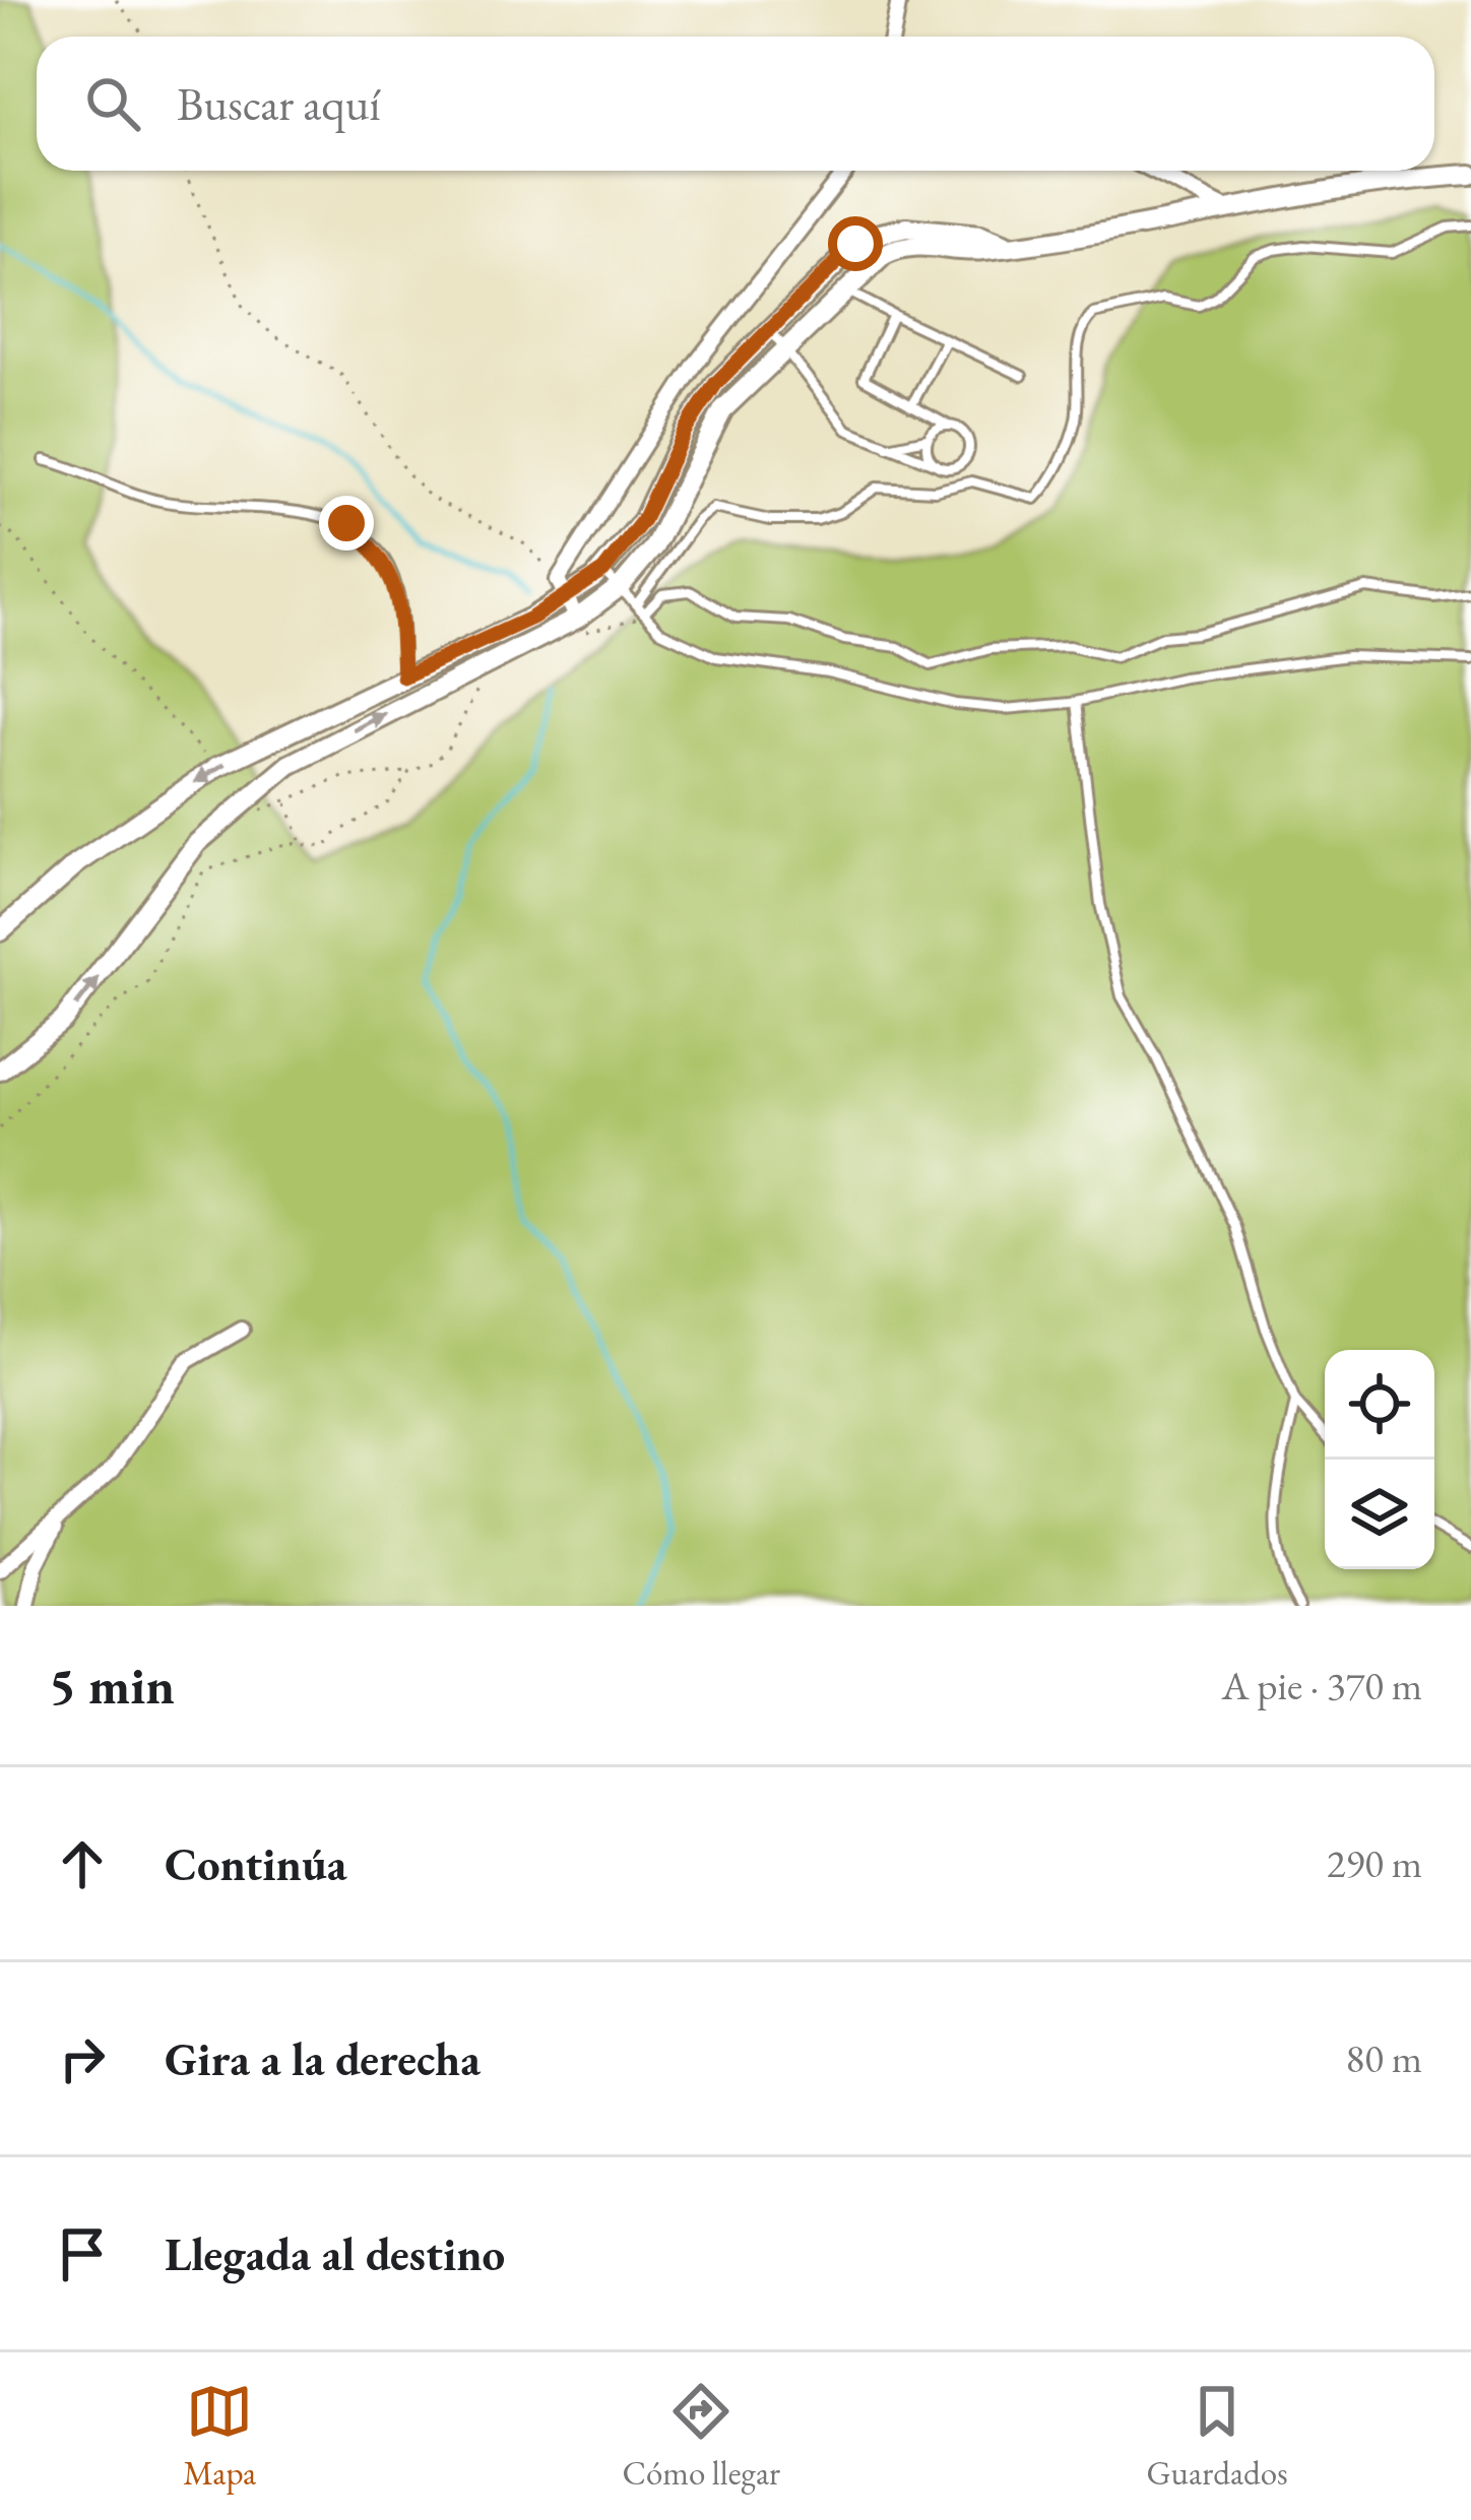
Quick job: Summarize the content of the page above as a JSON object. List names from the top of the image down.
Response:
{
  "page": {
    "search": "Buscar aquí",
    "heading": ["5 min", "A pie · 370 m"],
    "list": [
      ["Continúa", "290 m"],
      ["Gira a la derecha", "80 m"],
      "Llegada al destino"
    ],
    "nav": ["Mapa", "Cómo llegar", "Guardados"]
  }
}
